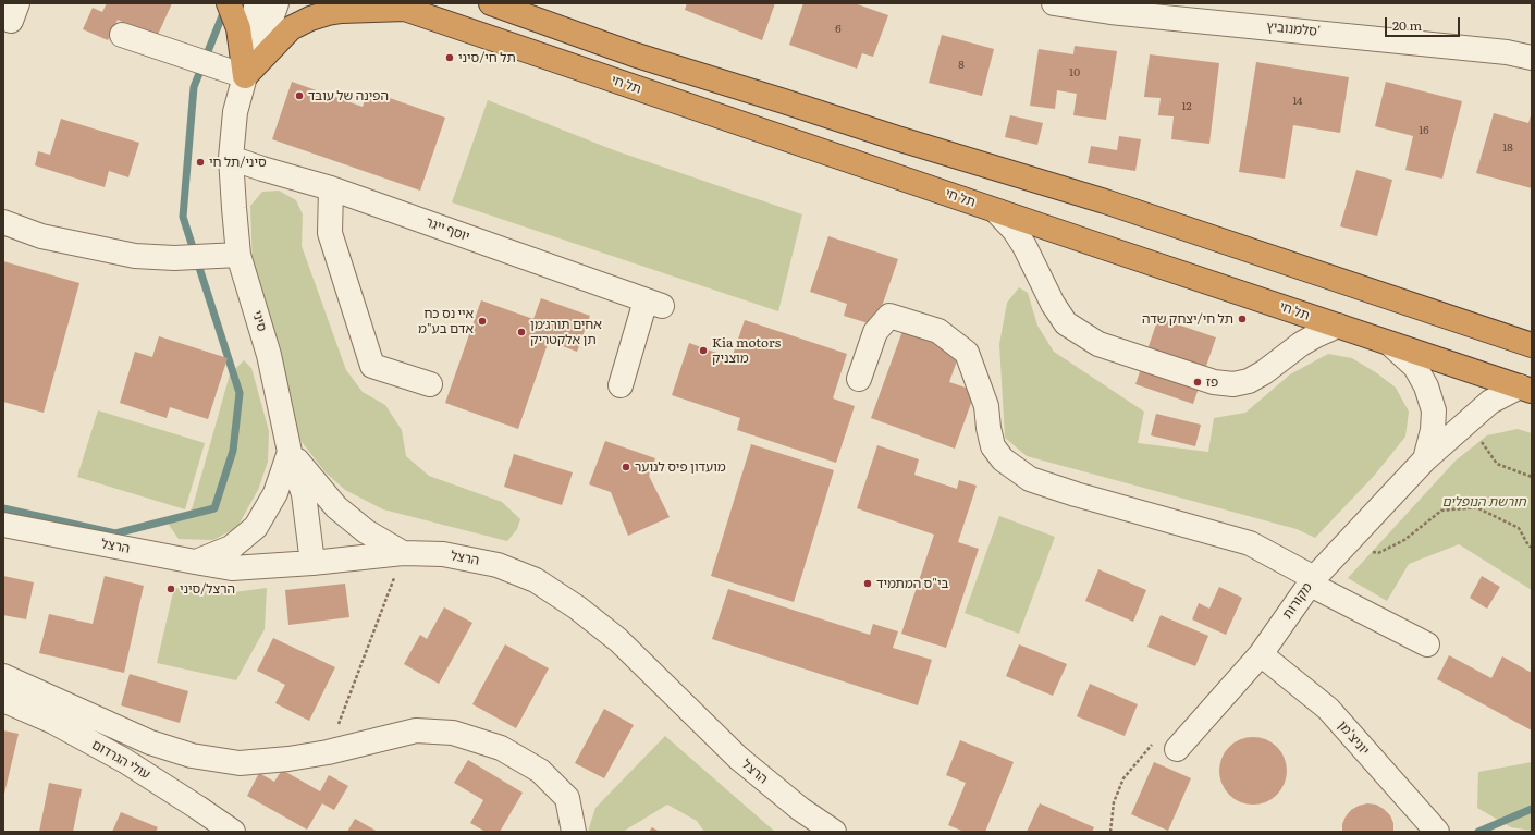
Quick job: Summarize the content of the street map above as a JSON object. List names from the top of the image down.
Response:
{
  "streets": {
    "highway": ["תל חי"],
    "street": [
      "סלמנוביץ'",
      "יוסף ייגר",
      "סיני",
      "הרצל",
      "מקורות",
      "יוניצ'מן",
      "עולי הגרדום"
    ]
  },
  "crossings": [
    ["תל חי", "מקורות"],
    ["יוסף ייגר", "סיני"],
    ["סיני", "הרצל"],
    ["מקורות", "יוניצ'מן"]
  ],
  "parks": ["חורשת הנופלים"],
  "places": [
    "תל חי/סיני",
    "הפינה של עובד",
    "סיני/תל חי",
    "תל חי/יצחק שדה",
    "איי נס כח אדם בע\"מ",
    "אחים תורג׳מן תן אלקטריק",
    "Kia motors מוצניק",
    "פז",
    "מועדון פיס לנוער",
    "בי\"ס המתמיד",
    "הרצל/סיני"
  ],
  "house_numbers": [
    "6",
    "8",
    "10",
    "14",
    "12",
    "16",
    "18"
  ],
  "scale_bar": "20 m"
}
